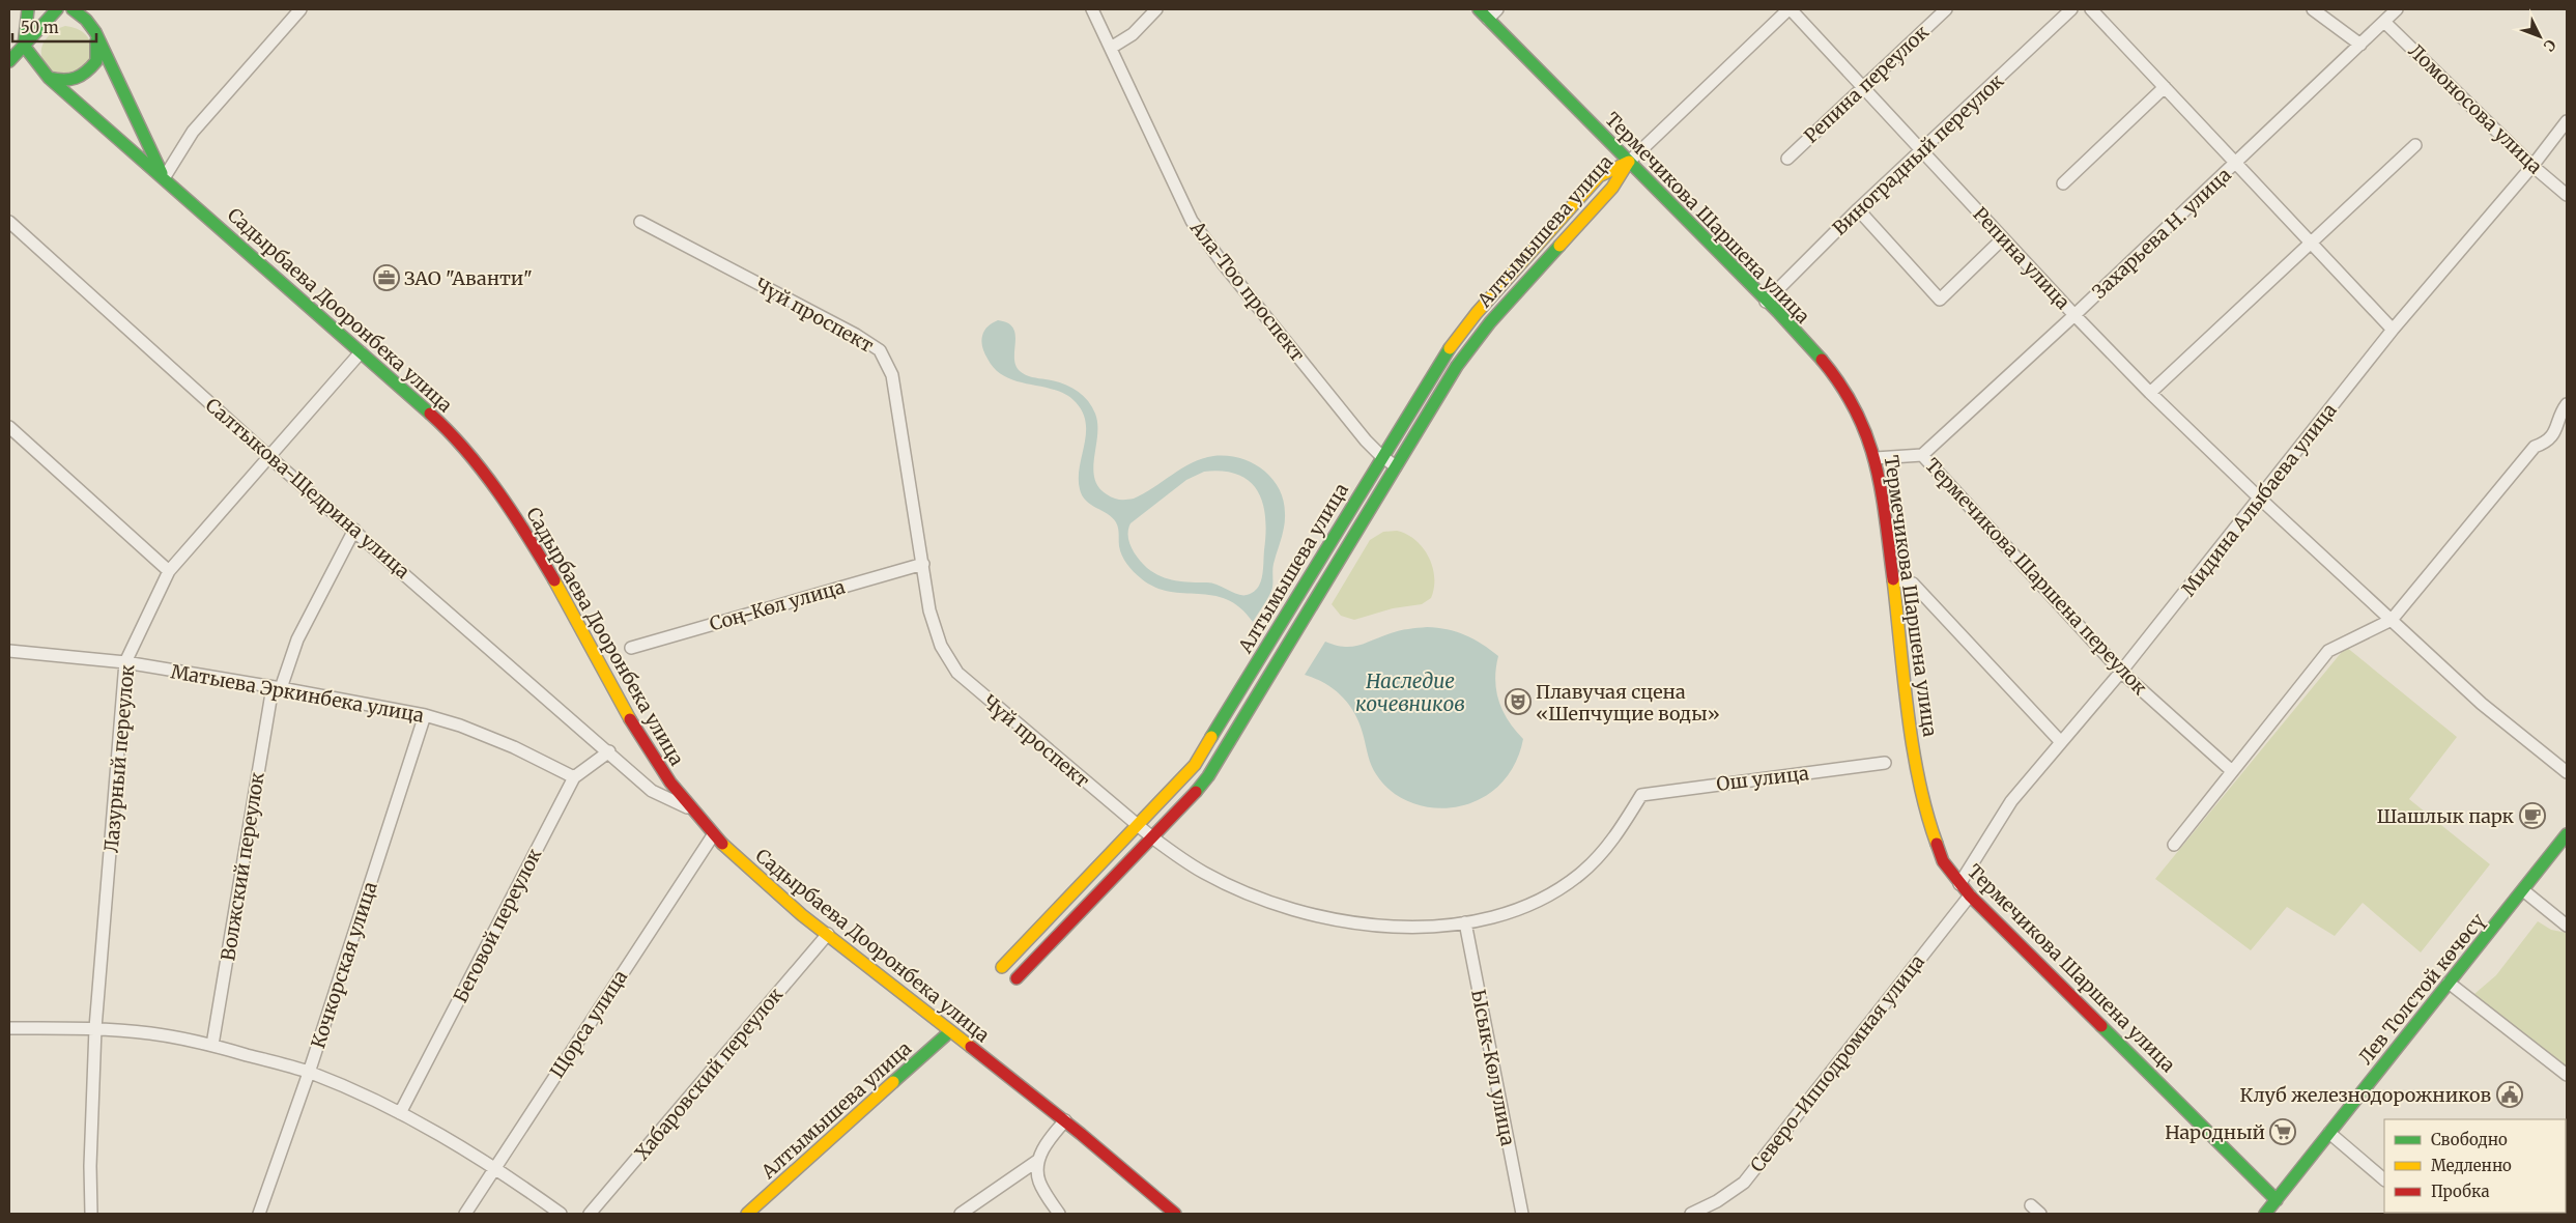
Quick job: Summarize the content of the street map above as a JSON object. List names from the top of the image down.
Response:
{
  "streets": {
    "street": [
      "Репина переулок",
      "Ломоносова улица",
      "Виноградный переулок",
      "Термечикова Шаршена улица",
      "Алтымышева улица",
      "Захарьева Н. улица",
      "Репина улица",
      "Ала-Тоо проспект",
      "Садырбаева Дооронбека улица",
      "Чүй проспект",
      "Салтыкова-Щедрина улица",
      "Мидина Алыбаева улица",
      "Термечикова Шаршена переулок",
      "Соң-Көл улица",
      "Матыева Эркинбека улица",
      "Лазурный переулок",
      "Ош улица",
      "Волжский переулок",
      "Беговой переулок",
      "Кочкорская улица",
      "Лев Толстой көчөсү",
      "Щорса улица",
      "Северо-Ипподромная улица",
      "Ысык-Көл улица",
      "Хабаровский переулок"
    ]
  },
  "crossings": [
    ["Репина переулок", "Репина улица"],
    ["Ломоносова улица", "Захарьева Н. улица"],
    ["Ломоносова улица", "Мидина Алыбаева улица"],
    ["Виноградный переулок", "Термечикова Шаршена улица"],
    ["Виноградный переулок", "Репина улица"],
    ["Термечикова Шаршена улица", "Алтымышева улица"],
    ["Термечикова Шаршена улица", "Мидина Алыбаева улица"],
    ["Термечикова Шаршена улица", "Термечикова Шаршена переулок"],
    ["Термечикова Шаршена улица", "Лев Толстой көчөсү"],
    ["Термечикова Шаршена улица", "Северо-Ипподромная улица"],
    ["Алтымышева улица", "Ала-Тоо проспект"],
    ["Алтымышева улица", "Садырбаева Дооронбека улица"],
    ["Алтымышева улица", "Чүй проспект"],
    ["Захарьева Н. улица", "Репина улица"],
    ["Захарьева Н. улица", "Термечикова Шаршена переулок"],
    ["Репина улица", "Мидина Алыбаева улица"],
    ["Садырбаева Дооронбека улица", "Салтыкова-Щедрина улица"],
    ["Садырбаева Дооронбека улица", "Лазурный переулок"],
    ["Садырбаева Дооронбека улица", "Щорса улица"],
    ["Садырбаева Дооронбека улица", "Хабаровский переулок"],
    ["Чүй проспект", "Соң-Көл улица"],
    ["Чүй проспект", "Ош улица"],
    ["Чүй проспект", "Ысык-Көл улица"],
    ["Салтыкова-Щедрина улица", "Лазурный переулок"],
    ["Салтыкова-Щедрина улица", "Волжский переулок"],
    ["Салтыкова-Щедрина улица", "Беговой переулок"],
    ["Мидина Алыбаева улица", "Термечикова Шаршена переулок"],
    ["Матыева Эркинбека улица", "Лазурный переулок"],
    ["Матыева Эркинбека улица", "Волжский переулок"],
    ["Матыева Эркинбека улица", "Беговой переулок"],
    ["Матыева Эркинбека улица", "Кочкорская улица"]
  ],
  "water": ["Наследие кочевников"],
  "places": {
    "office": ["ЗАО \"Аванти\""],
    "theatre": ["Плавучая сцена «Шепчущие воды»"],
    "cafe": ["Шашлык парк"],
    "public building": ["Клуб железнодорожников"],
    "supermarket": ["Народный"]
  },
  "legend": ["Свободно", "Медленно", "Пробка"],
  "scale_bar": "50 m",
  "north": "bottom right"
}
